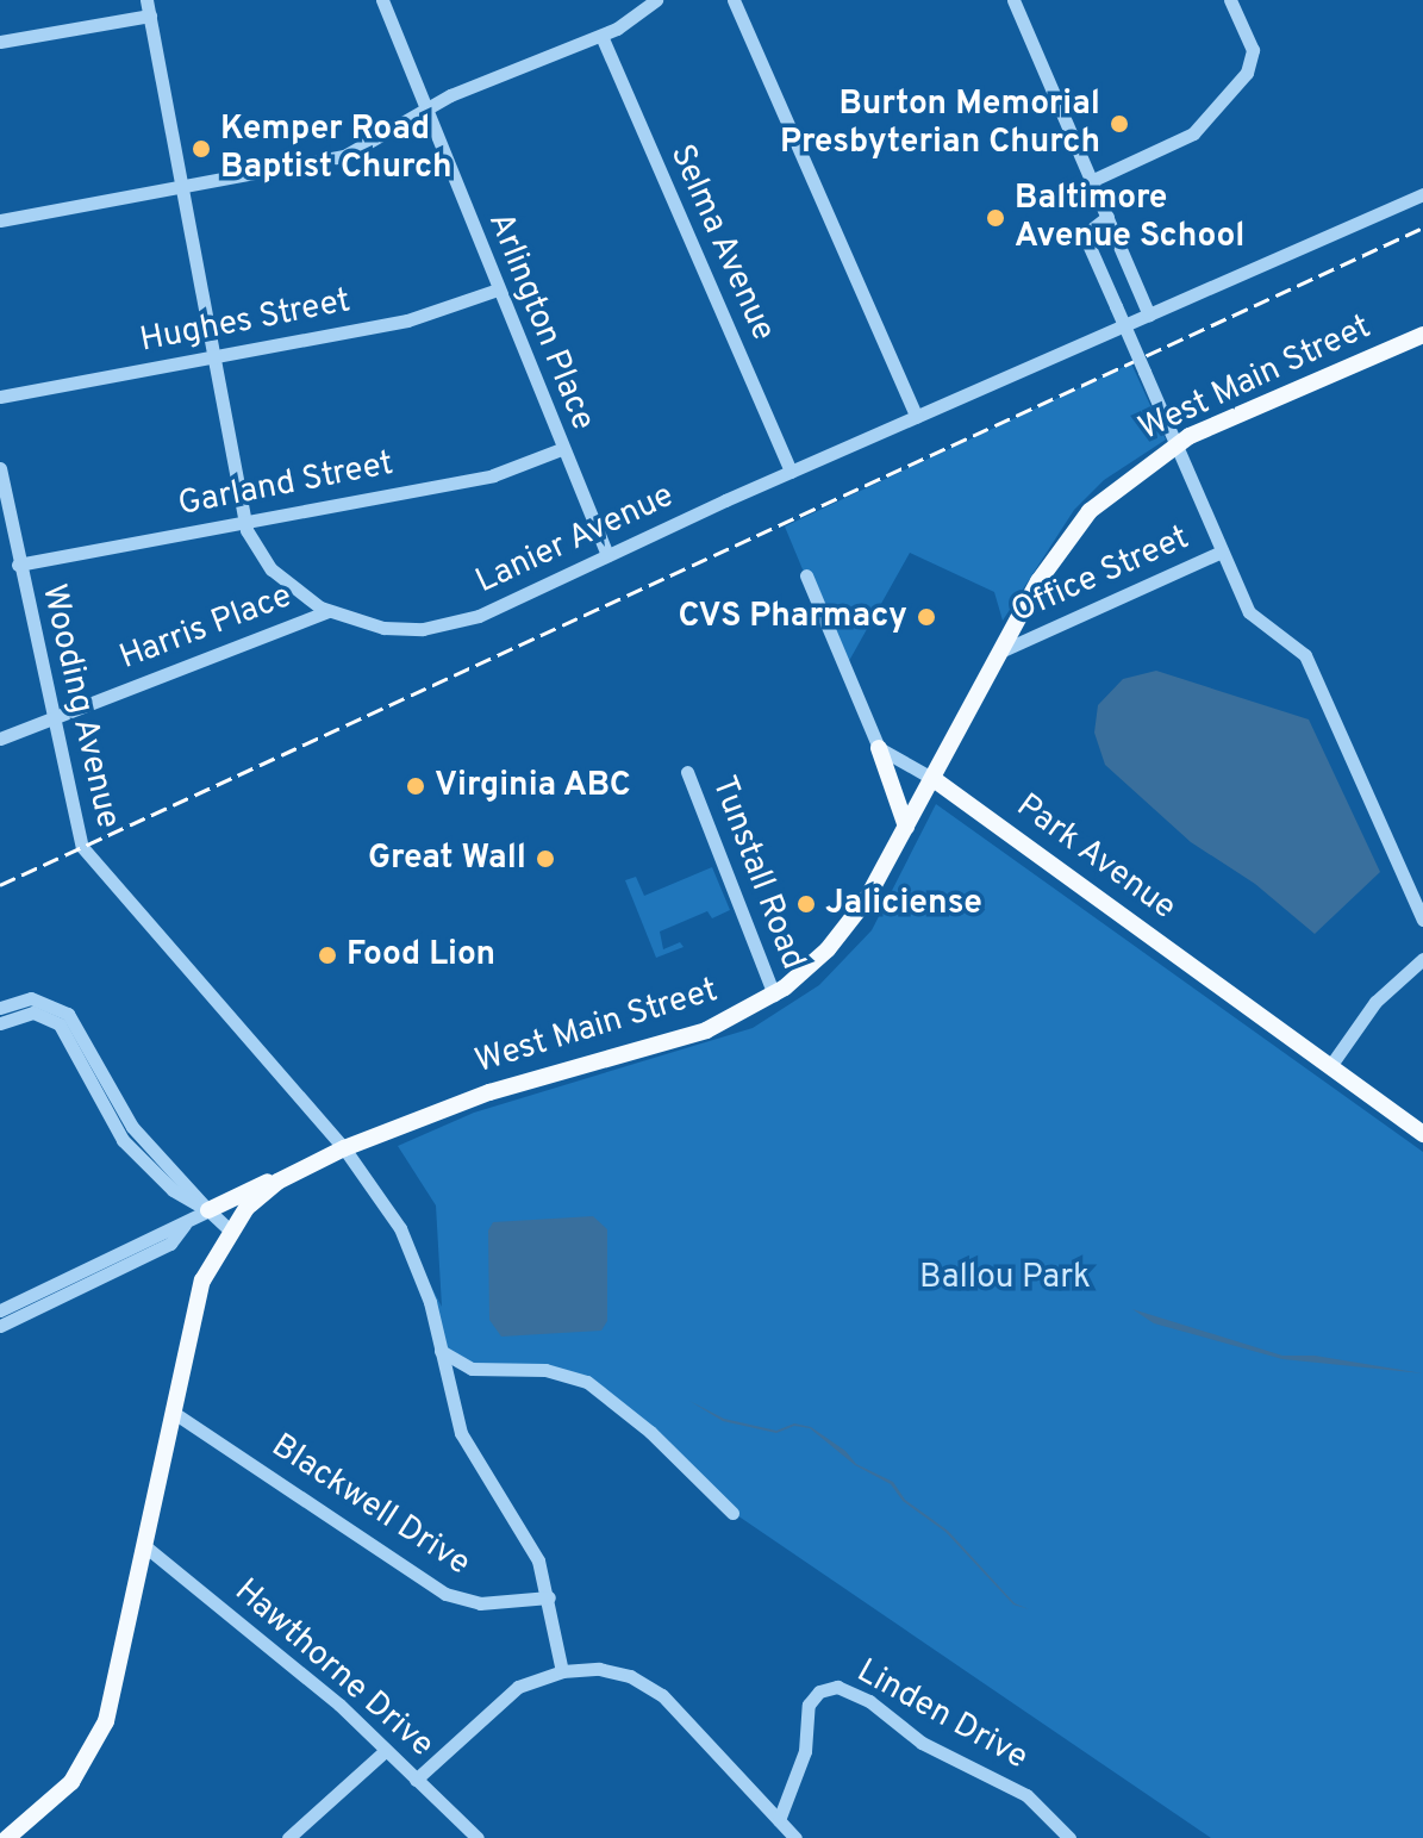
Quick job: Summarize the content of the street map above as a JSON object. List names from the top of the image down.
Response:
{
  "streets": {
    "main road": ["West Main Street", "Park Avenue"],
    "street": [
      "Selma Avenue",
      "Hughes Street",
      "Arlington Place",
      "Garland Street",
      "Lanier Avenue",
      "Office Street",
      "Harris Place",
      "Wooding Avenue",
      "Tunstall Road",
      "Blackwell Drive",
      "Hawthorne Drive",
      "Linden Drive"
    ]
  },
  "crossings": [
    ["Selma Avenue", "Lanier Avenue"],
    ["Hughes Street", "Arlington Place"],
    ["Hughes Street", "Lanier Avenue"],
    ["Arlington Place", "Garland Street"],
    ["Arlington Place", "Lanier Avenue"],
    ["West Main Street", "Office Street"],
    ["West Main Street", "Wooding Avenue"],
    ["West Main Street", "Park Avenue"],
    ["West Main Street", "Tunstall Road"],
    ["West Main Street", "Blackwell Drive"],
    ["West Main Street", "Hawthorne Drive"],
    ["Garland Street", "Lanier Avenue"],
    ["Garland Street", "Wooding Avenue"],
    ["Lanier Avenue", "Harris Place"],
    ["Harris Place", "Wooding Avenue"],
    ["Wooding Avenue", "Blackwell Drive"]
  ],
  "parks": ["Ballou Park"],
  "places": [
    "Burton Memorial Presbyterian Church",
    "Kemper Road Baptist Church",
    "Baltimore Avenue School",
    "CVS Pharmacy",
    "Virginia ABC",
    "Great Wall",
    "Jaliciense",
    "Food Lion"
  ]
}
